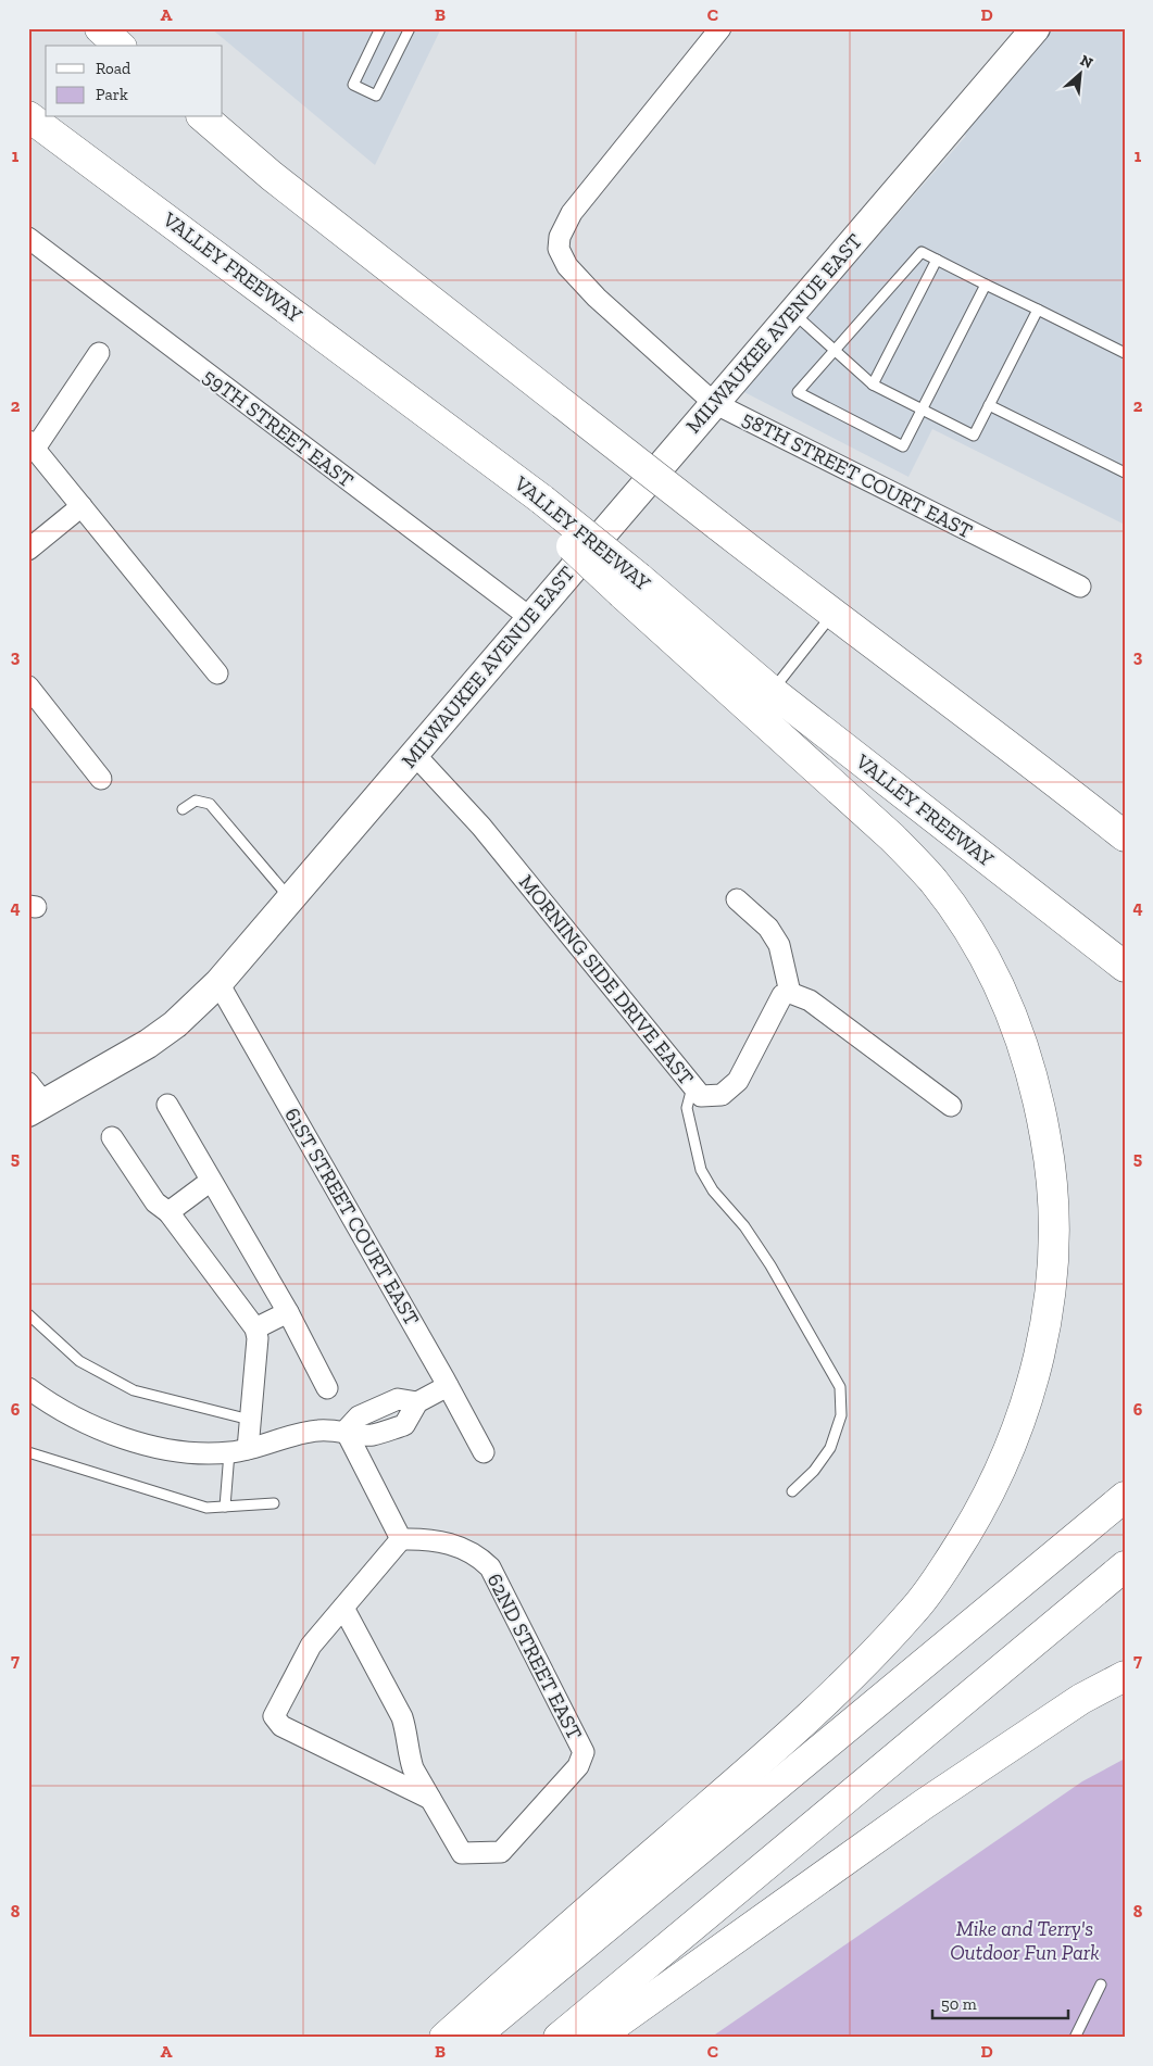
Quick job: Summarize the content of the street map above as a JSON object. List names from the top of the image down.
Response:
{
  "streets": {
    "highway": ["VALLEY FREEWAY"],
    "street": [
      "MILWAUKEE AVENUE EAST",
      "59TH STREET EAST",
      "58TH STREET COURT EAST",
      "MORNING SIDE DRIVE EAST",
      "61ST STREET COURT EAST",
      "62ND STREET EAST"
    ]
  },
  "crossings": [
    ["MILWAUKEE AVENUE EAST", "59TH STREET EAST"],
    ["MILWAUKEE AVENUE EAST", "58TH STREET COURT EAST"],
    ["MILWAUKEE AVENUE EAST", "MORNING SIDE DRIVE EAST"],
    ["MILWAUKEE AVENUE EAST", "61ST STREET COURT EAST"]
  ],
  "parks": ["Mike and Terry's Outdoor Fun Park"],
  "legend": ["Road", "Park"],
  "scale_bar": "50 m",
  "north": "top right",
  "grid": {
    "columns": [
      "A",
      "B",
      "C",
      "D"
    ],
    "rows": [
      "1",
      "2",
      "3",
      "4",
      "5",
      "6",
      "7",
      "8"
    ]
  }
}
